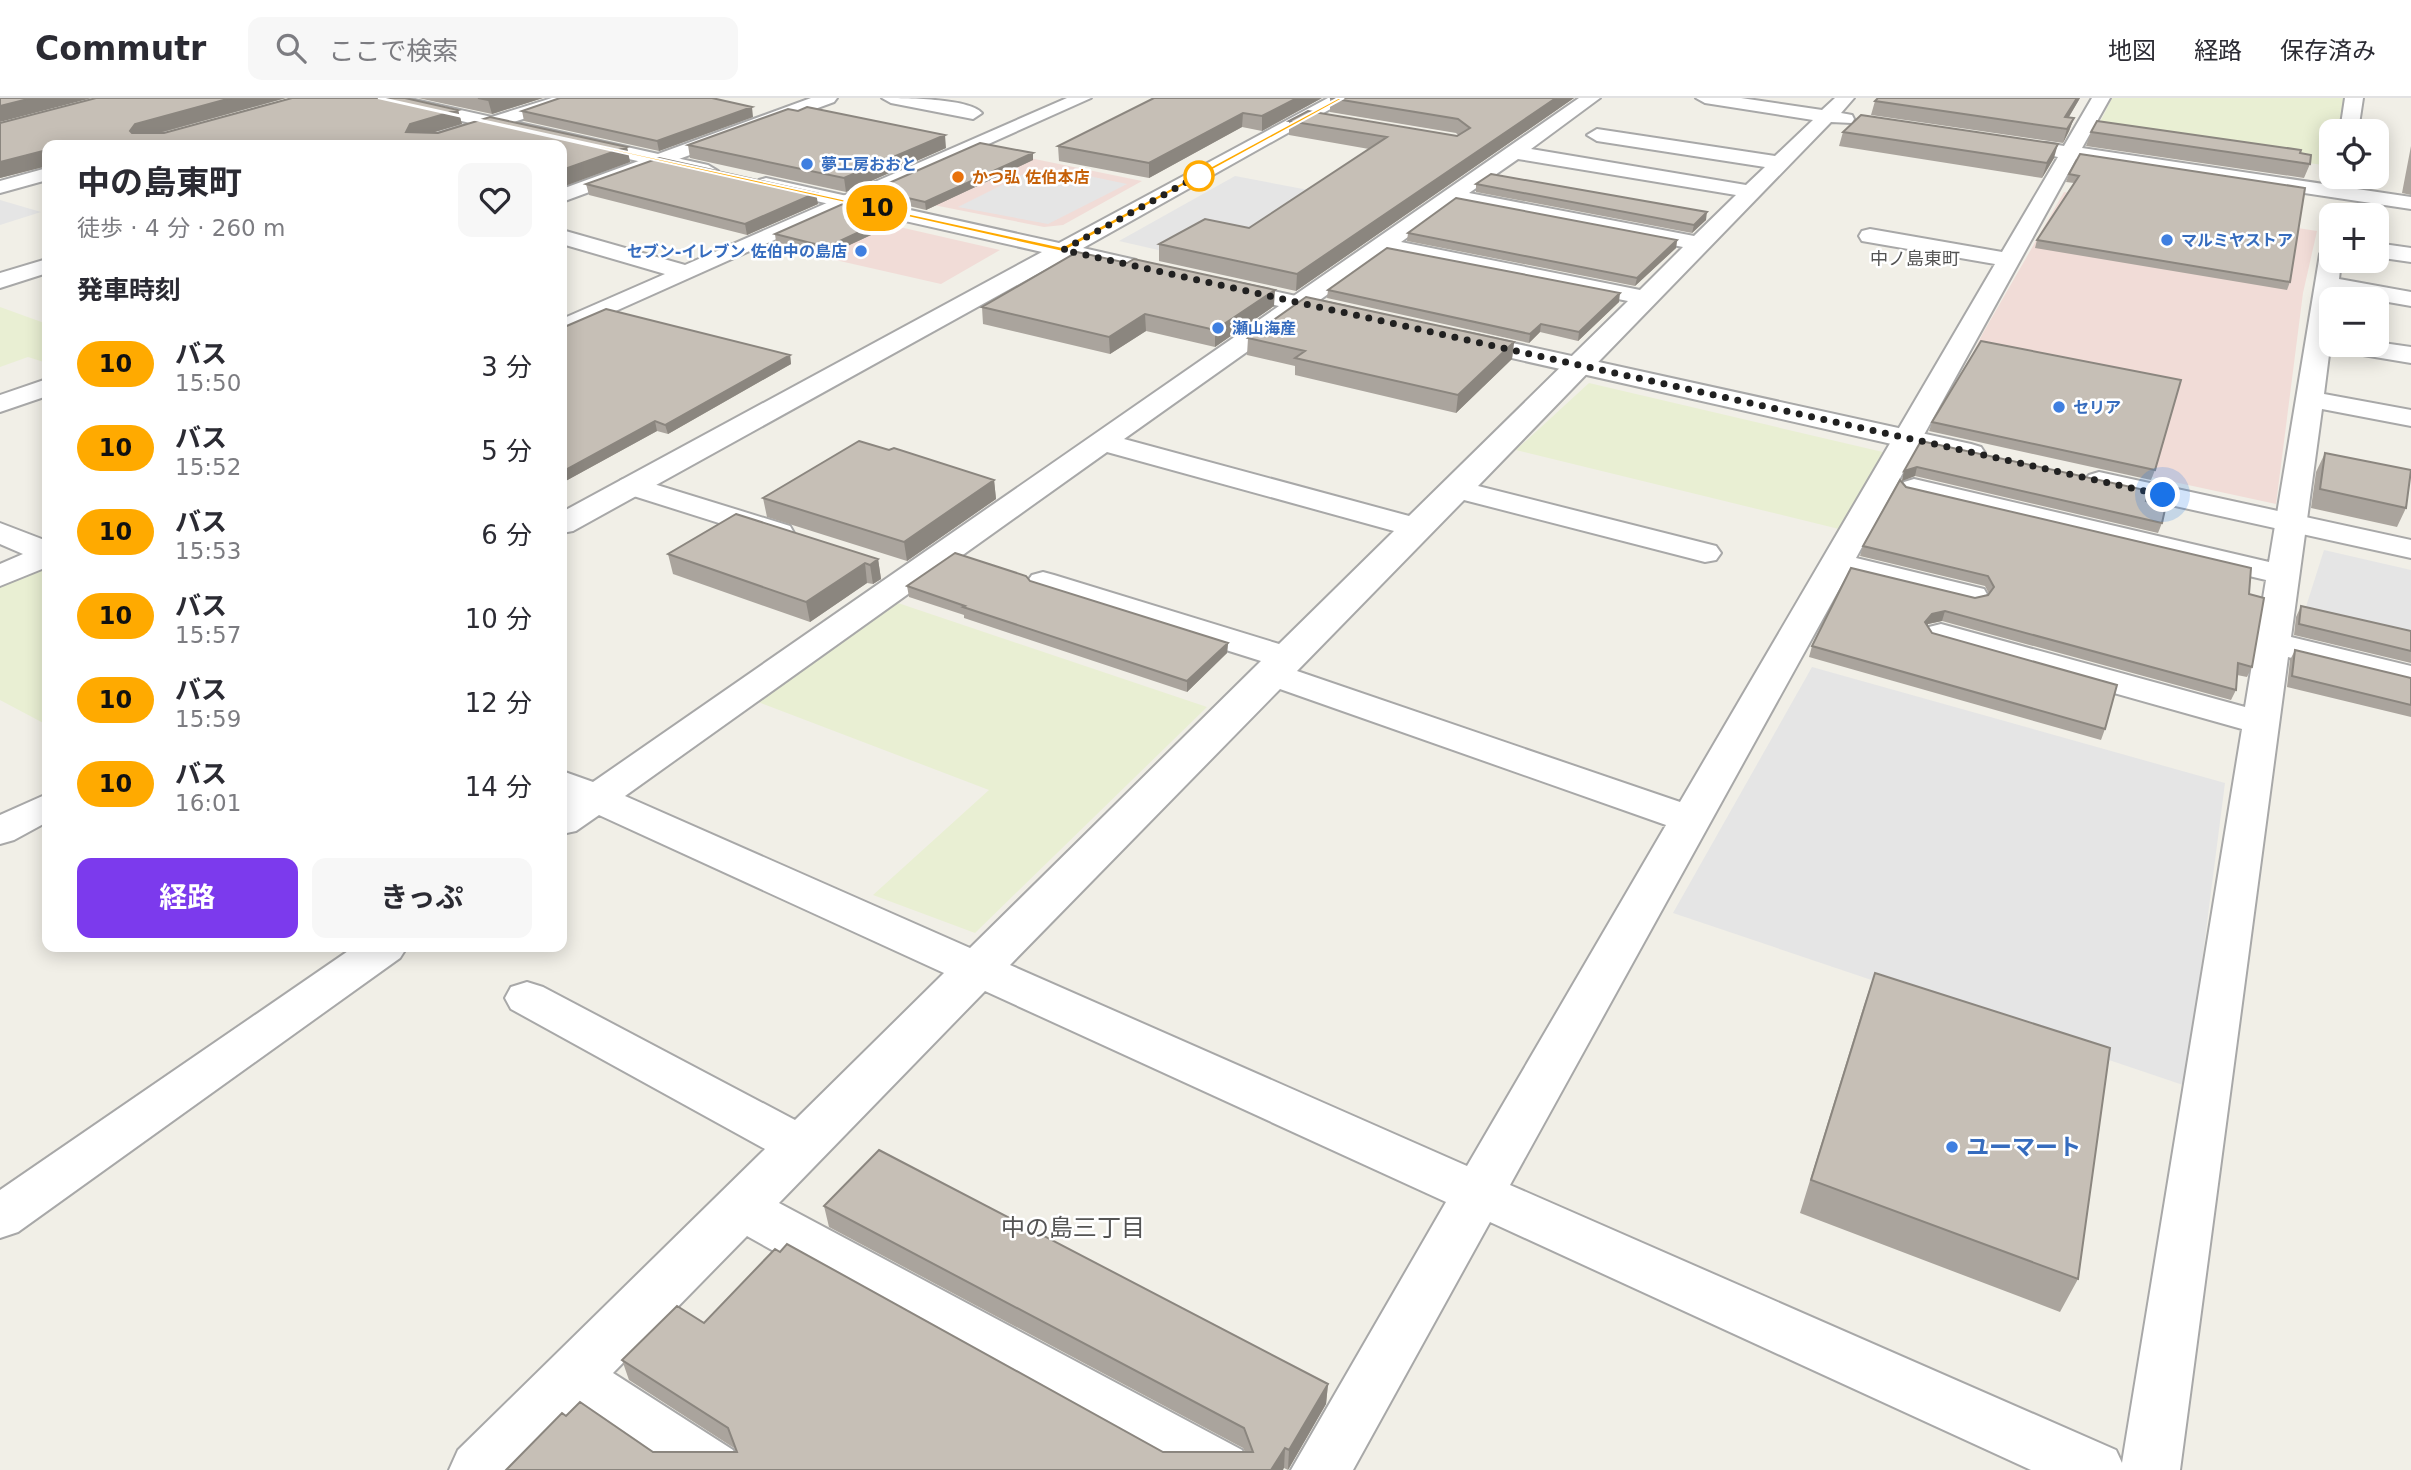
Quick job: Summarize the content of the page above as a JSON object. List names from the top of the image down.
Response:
{
  "districts": ["中ノ島東町", "中の島三丁目"],
  "places": [
    "夢工房おおと",
    "かつ弘 佐伯本店",
    "マルミヤストア",
    "セブン-イレブン 佐伯中の島店",
    "瀬山海産",
    "セリア",
    "ユーマート"
  ],
  "lines": ["bus line 10"],
  "page": {
    "header": "Commutr",
    "search": "ここで検索",
    "nav": ["地図", "経路", "保存済み"],
    "on_map": "10",
    "map_buttons": ["+", "−"],
    "heading": [
      ["中の島東町", "徒歩 · 4 分 · 260 m"],
      "発車時刻"
    ],
    "list": [
      {
        "mark": "10",
        "name": "バス",
        "note": "15:50",
        "value": "3 分"
      },
      {
        "mark": "10",
        "name": "バス",
        "note": "15:52",
        "value": "5 分"
      },
      {
        "mark": "10",
        "name": "バス",
        "note": "15:53",
        "value": "6 分"
      },
      {
        "mark": "10",
        "name": "バス",
        "note": "15:57",
        "value": "10 分"
      },
      {
        "mark": "10",
        "name": "バス",
        "note": "15:59",
        "value": "12 分"
      },
      {
        "mark": "10",
        "name": "バス",
        "note": "16:01",
        "value": "14 分"
      }
    ],
    "buttons": ["経路", "きっぷ"]
  }
}
